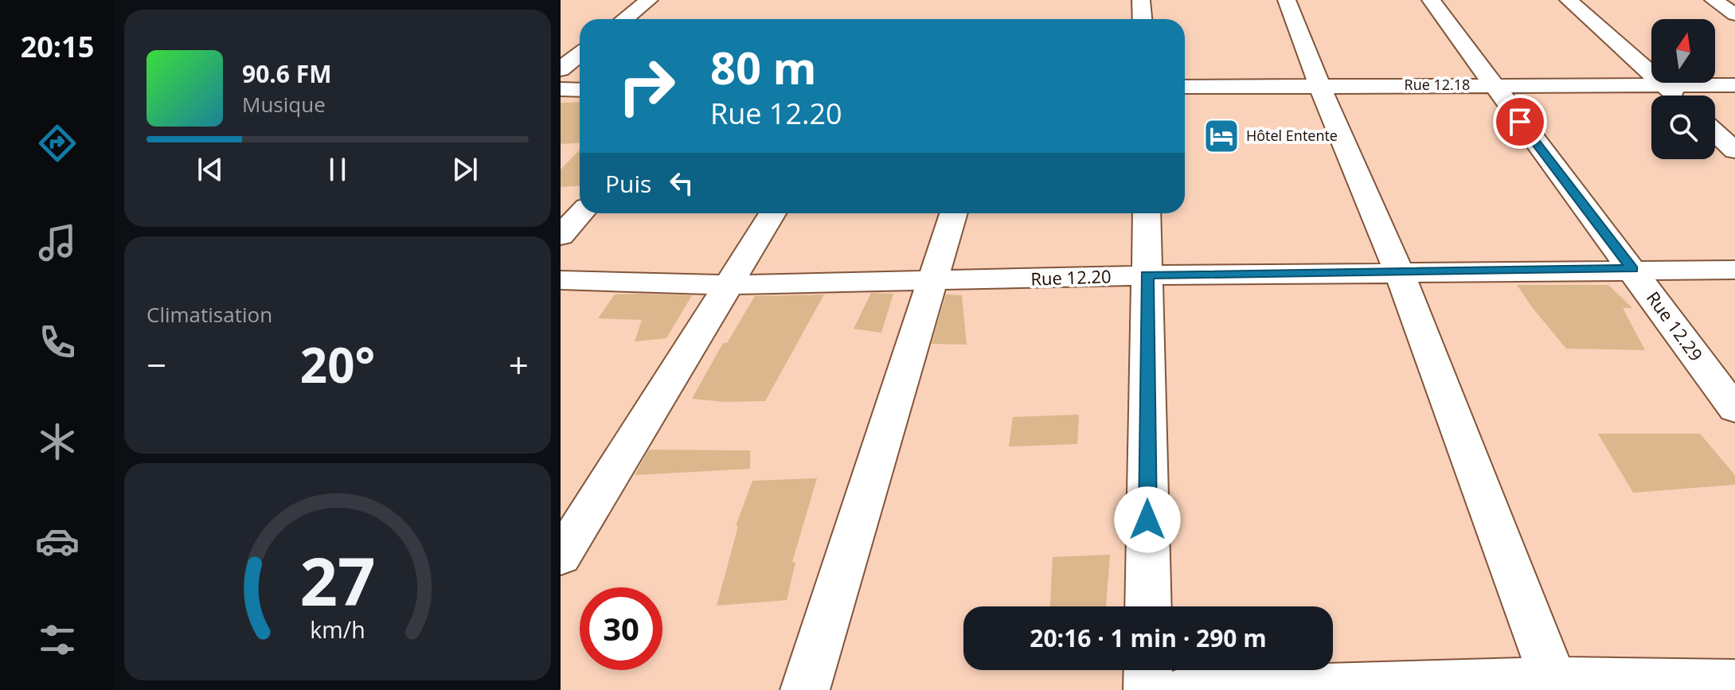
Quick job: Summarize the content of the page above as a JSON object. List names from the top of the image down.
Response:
{
  "streets": {
    "street": ["Rue 12.18", "Rue 12.20", "Rue 12.29"]
  },
  "crossings": [
    ["Rue 12.18", "Rue 12.29"],
    ["Rue 12.20", "Rue 12.29"]
  ],
  "places": {
    "hotel": ["Hôtel Entente"]
  },
  "north": "top",
  "page": {
    "tabs": "20:15",
    "turn": ["80 m", "Rue 12.20"],
    "song": ["90.6 FM", "Musique"],
    "then": "Puis",
    "tile": "Climatisation",
    "heat": ["−", "20°", "+"],
    "limit": "30",
    "trip": "20:16 · 1 min · 290 m",
    "gauge": ["27", "km/h"]
  }
}
